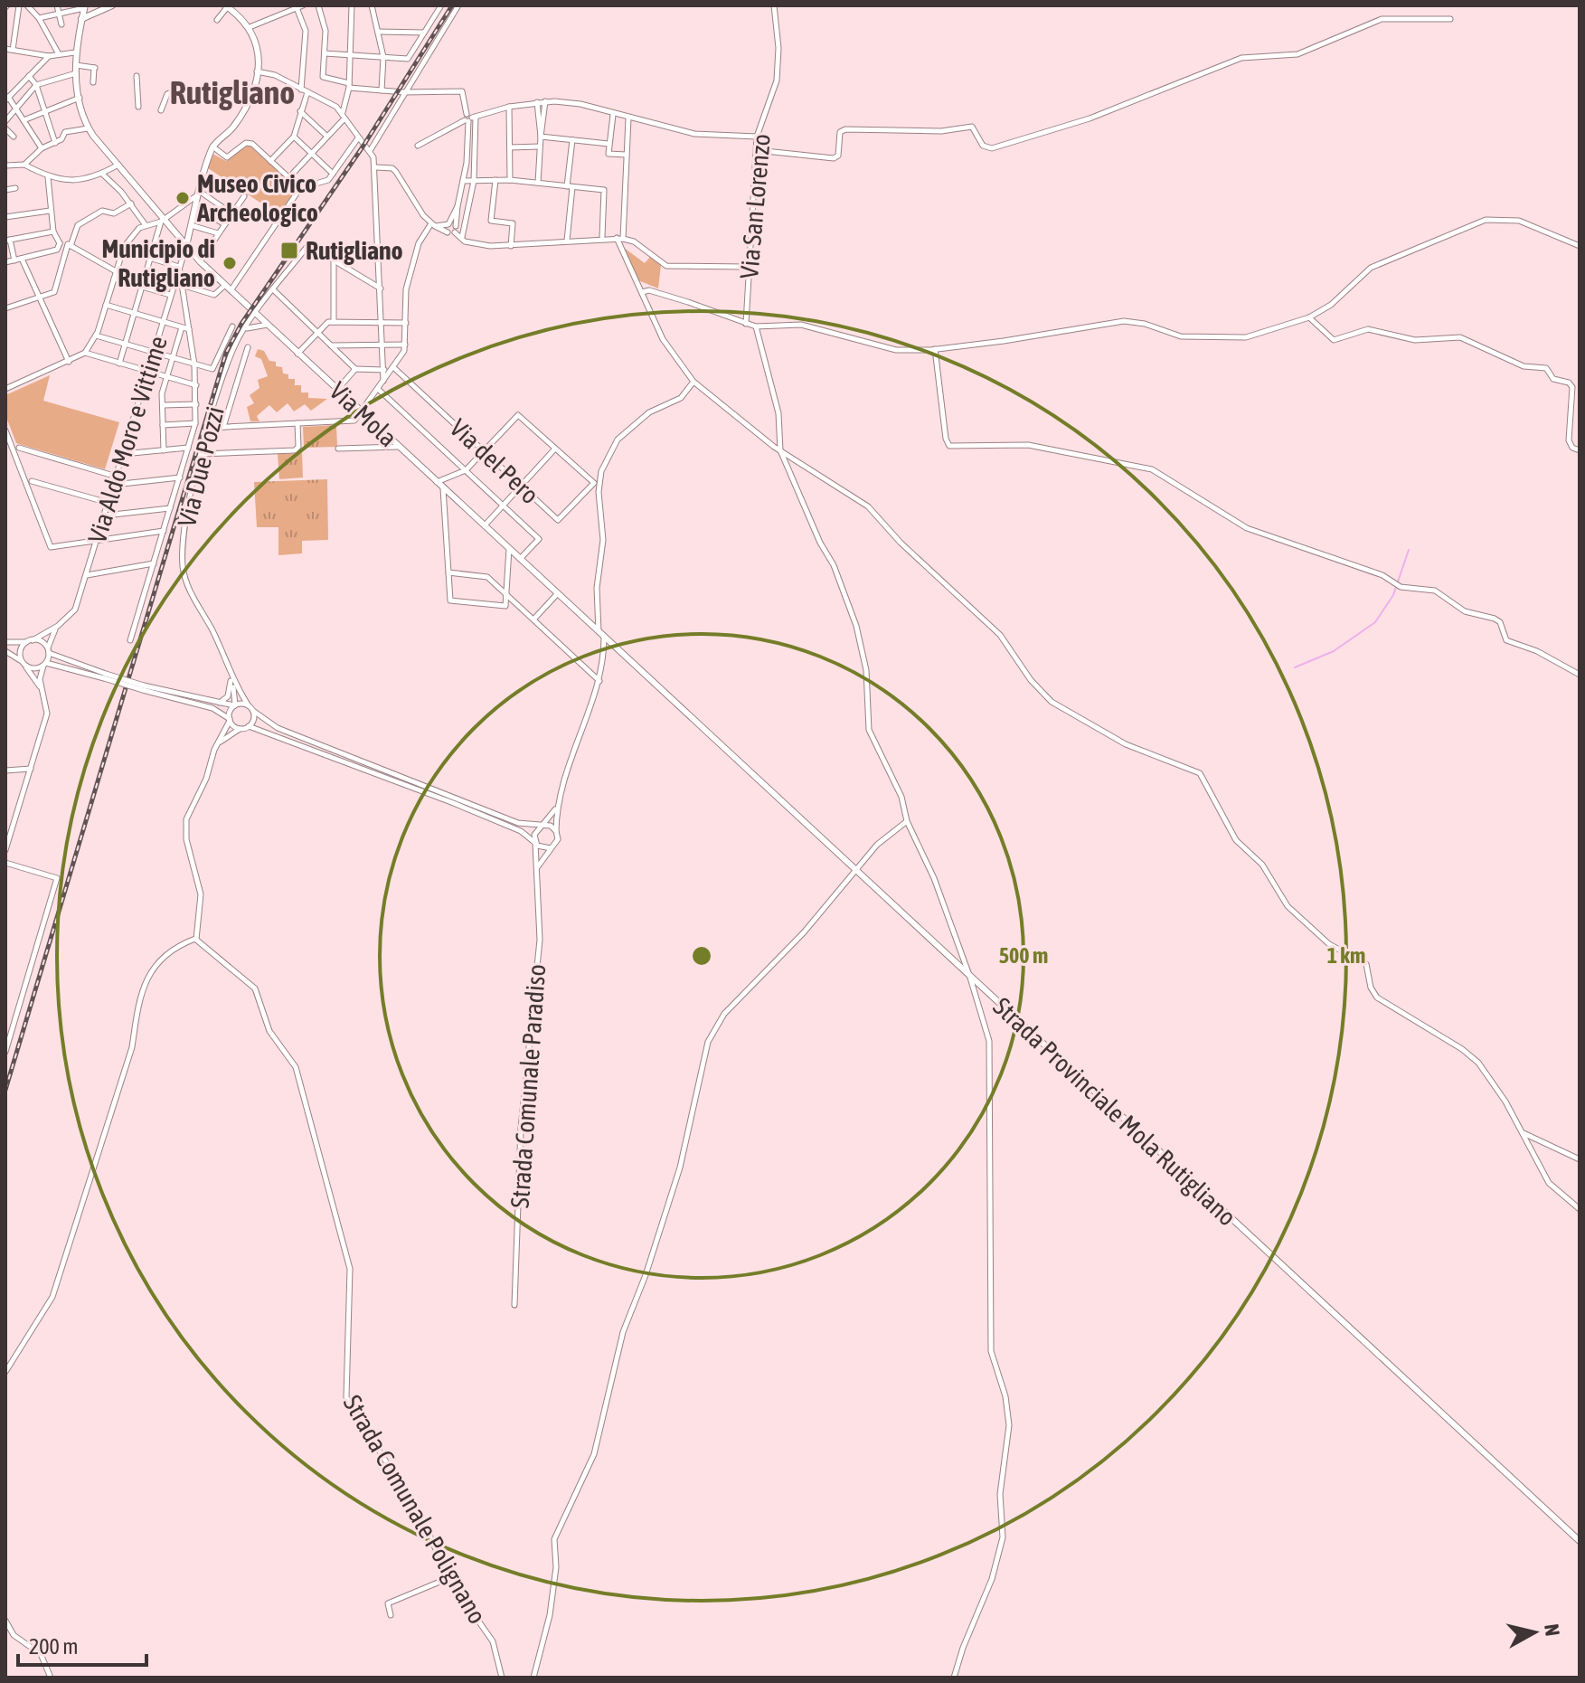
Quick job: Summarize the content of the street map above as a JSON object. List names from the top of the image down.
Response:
{
  "streets": {
    "main road": ["Via Mola", "Strada Provinciale Mola Rutigliano"],
    "street": [
      "Via San Lorenzo",
      "Via Aldo Moro e Vittime",
      "Via del Pero",
      "Via Due Pozzi",
      "Strada Comunale Paradiso",
      "Strada Comunale Polignano"
    ]
  },
  "crossings": [
    ["Via Mola", "Via Aldo Moro e Vittime"],
    ["Via Mola", "Via Due Pozzi"],
    ["Via Mola", "Strada Provinciale Mola Rutigliano"]
  ],
  "districts": ["Rutigliano"],
  "places": {
    "other": ["Museo Civico Archeologico", "Municipio di Rutigliano"],
    "transit": ["Rutigliano"]
  },
  "scale_bar": "200 m",
  "north": "right",
  "rings": ["500 m", "1 km"]
}
